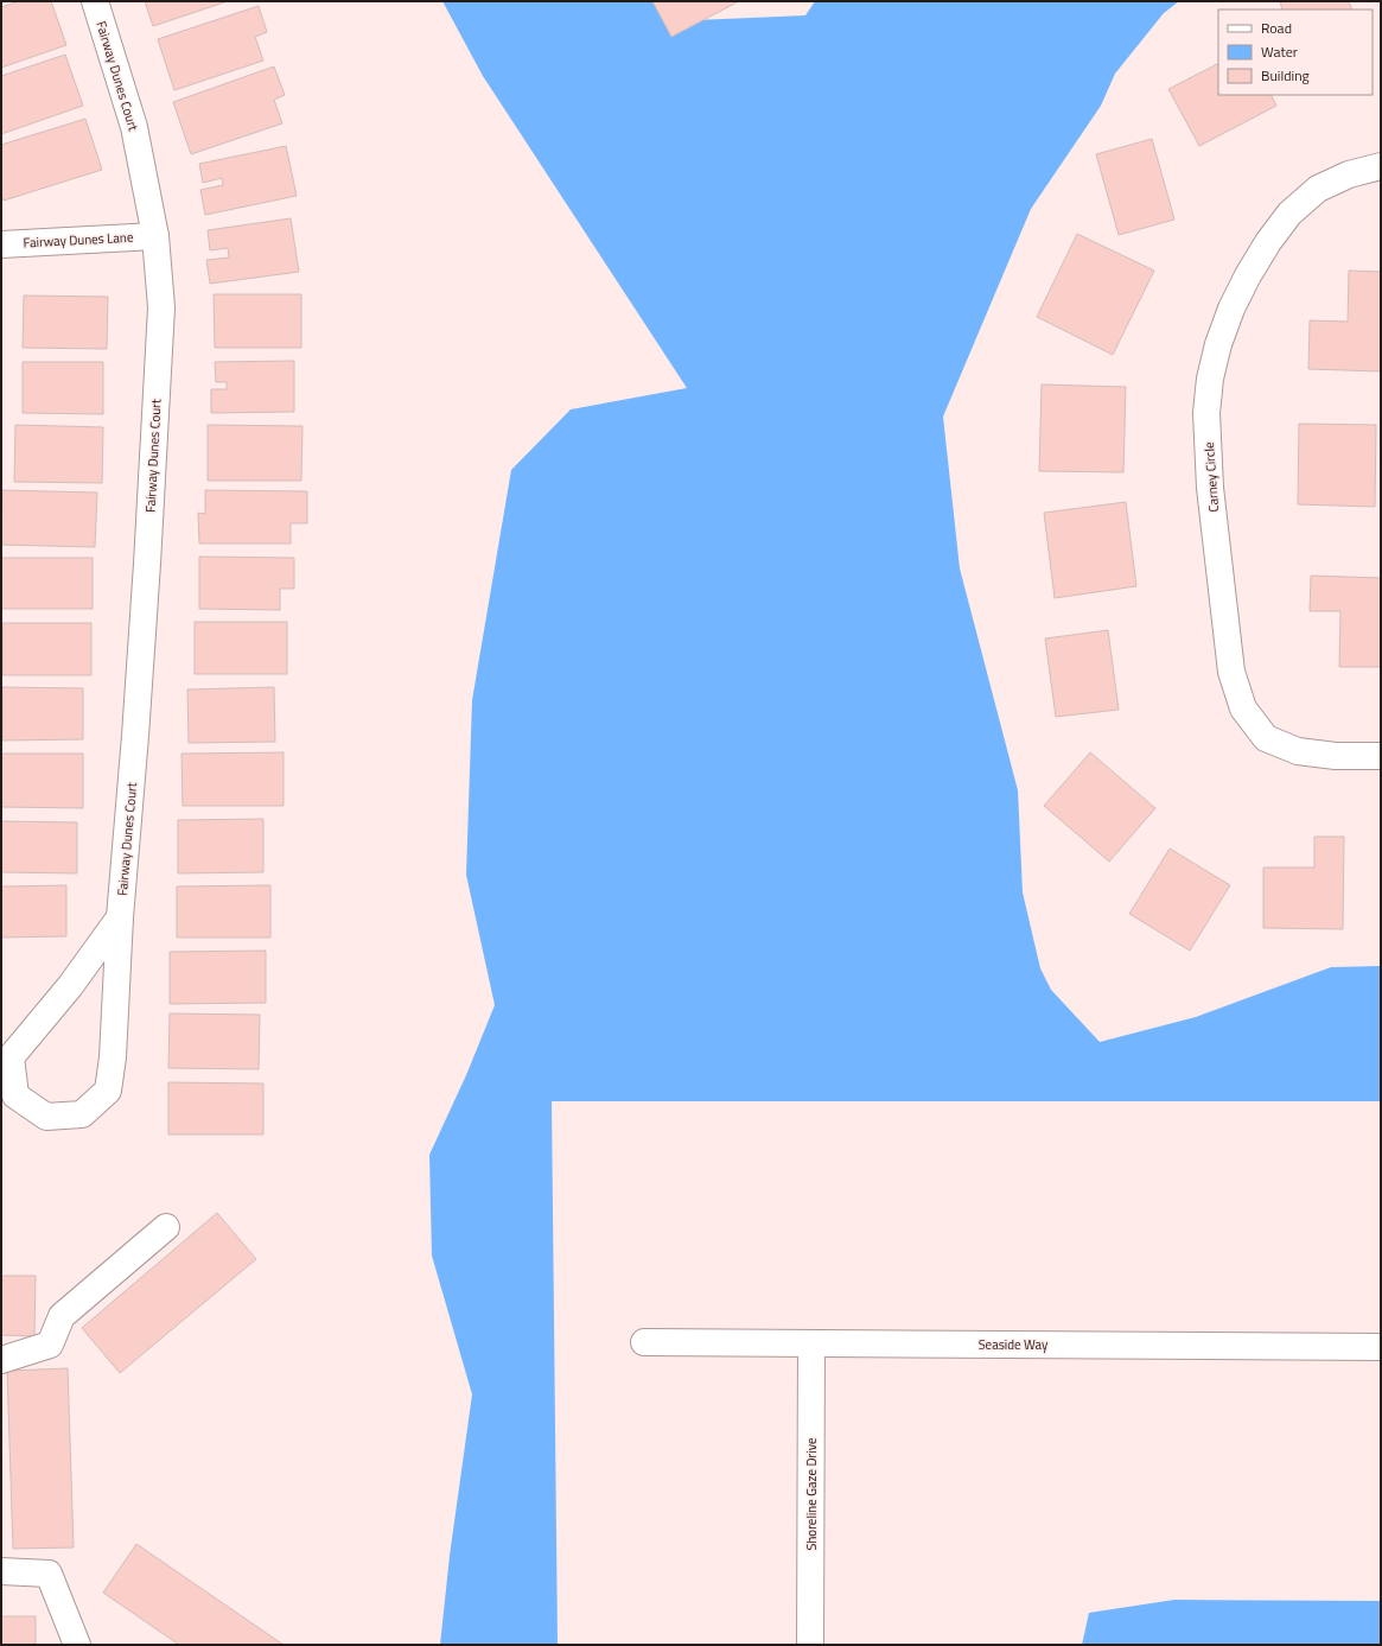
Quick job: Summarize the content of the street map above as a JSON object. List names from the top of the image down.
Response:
{
  "streets": {
    "street": [
      "Fairway Dunes Court",
      "Fairway Dunes Lane",
      "Carney Circle",
      "Seaside Way",
      "Shoreline Gaze Drive"
    ]
  },
  "crossings": [
    ["Fairway Dunes Court", "Fairway Dunes Lane"],
    ["Seaside Way", "Shoreline Gaze Drive"]
  ],
  "legend": ["Road", "Water", "Building"]
}
